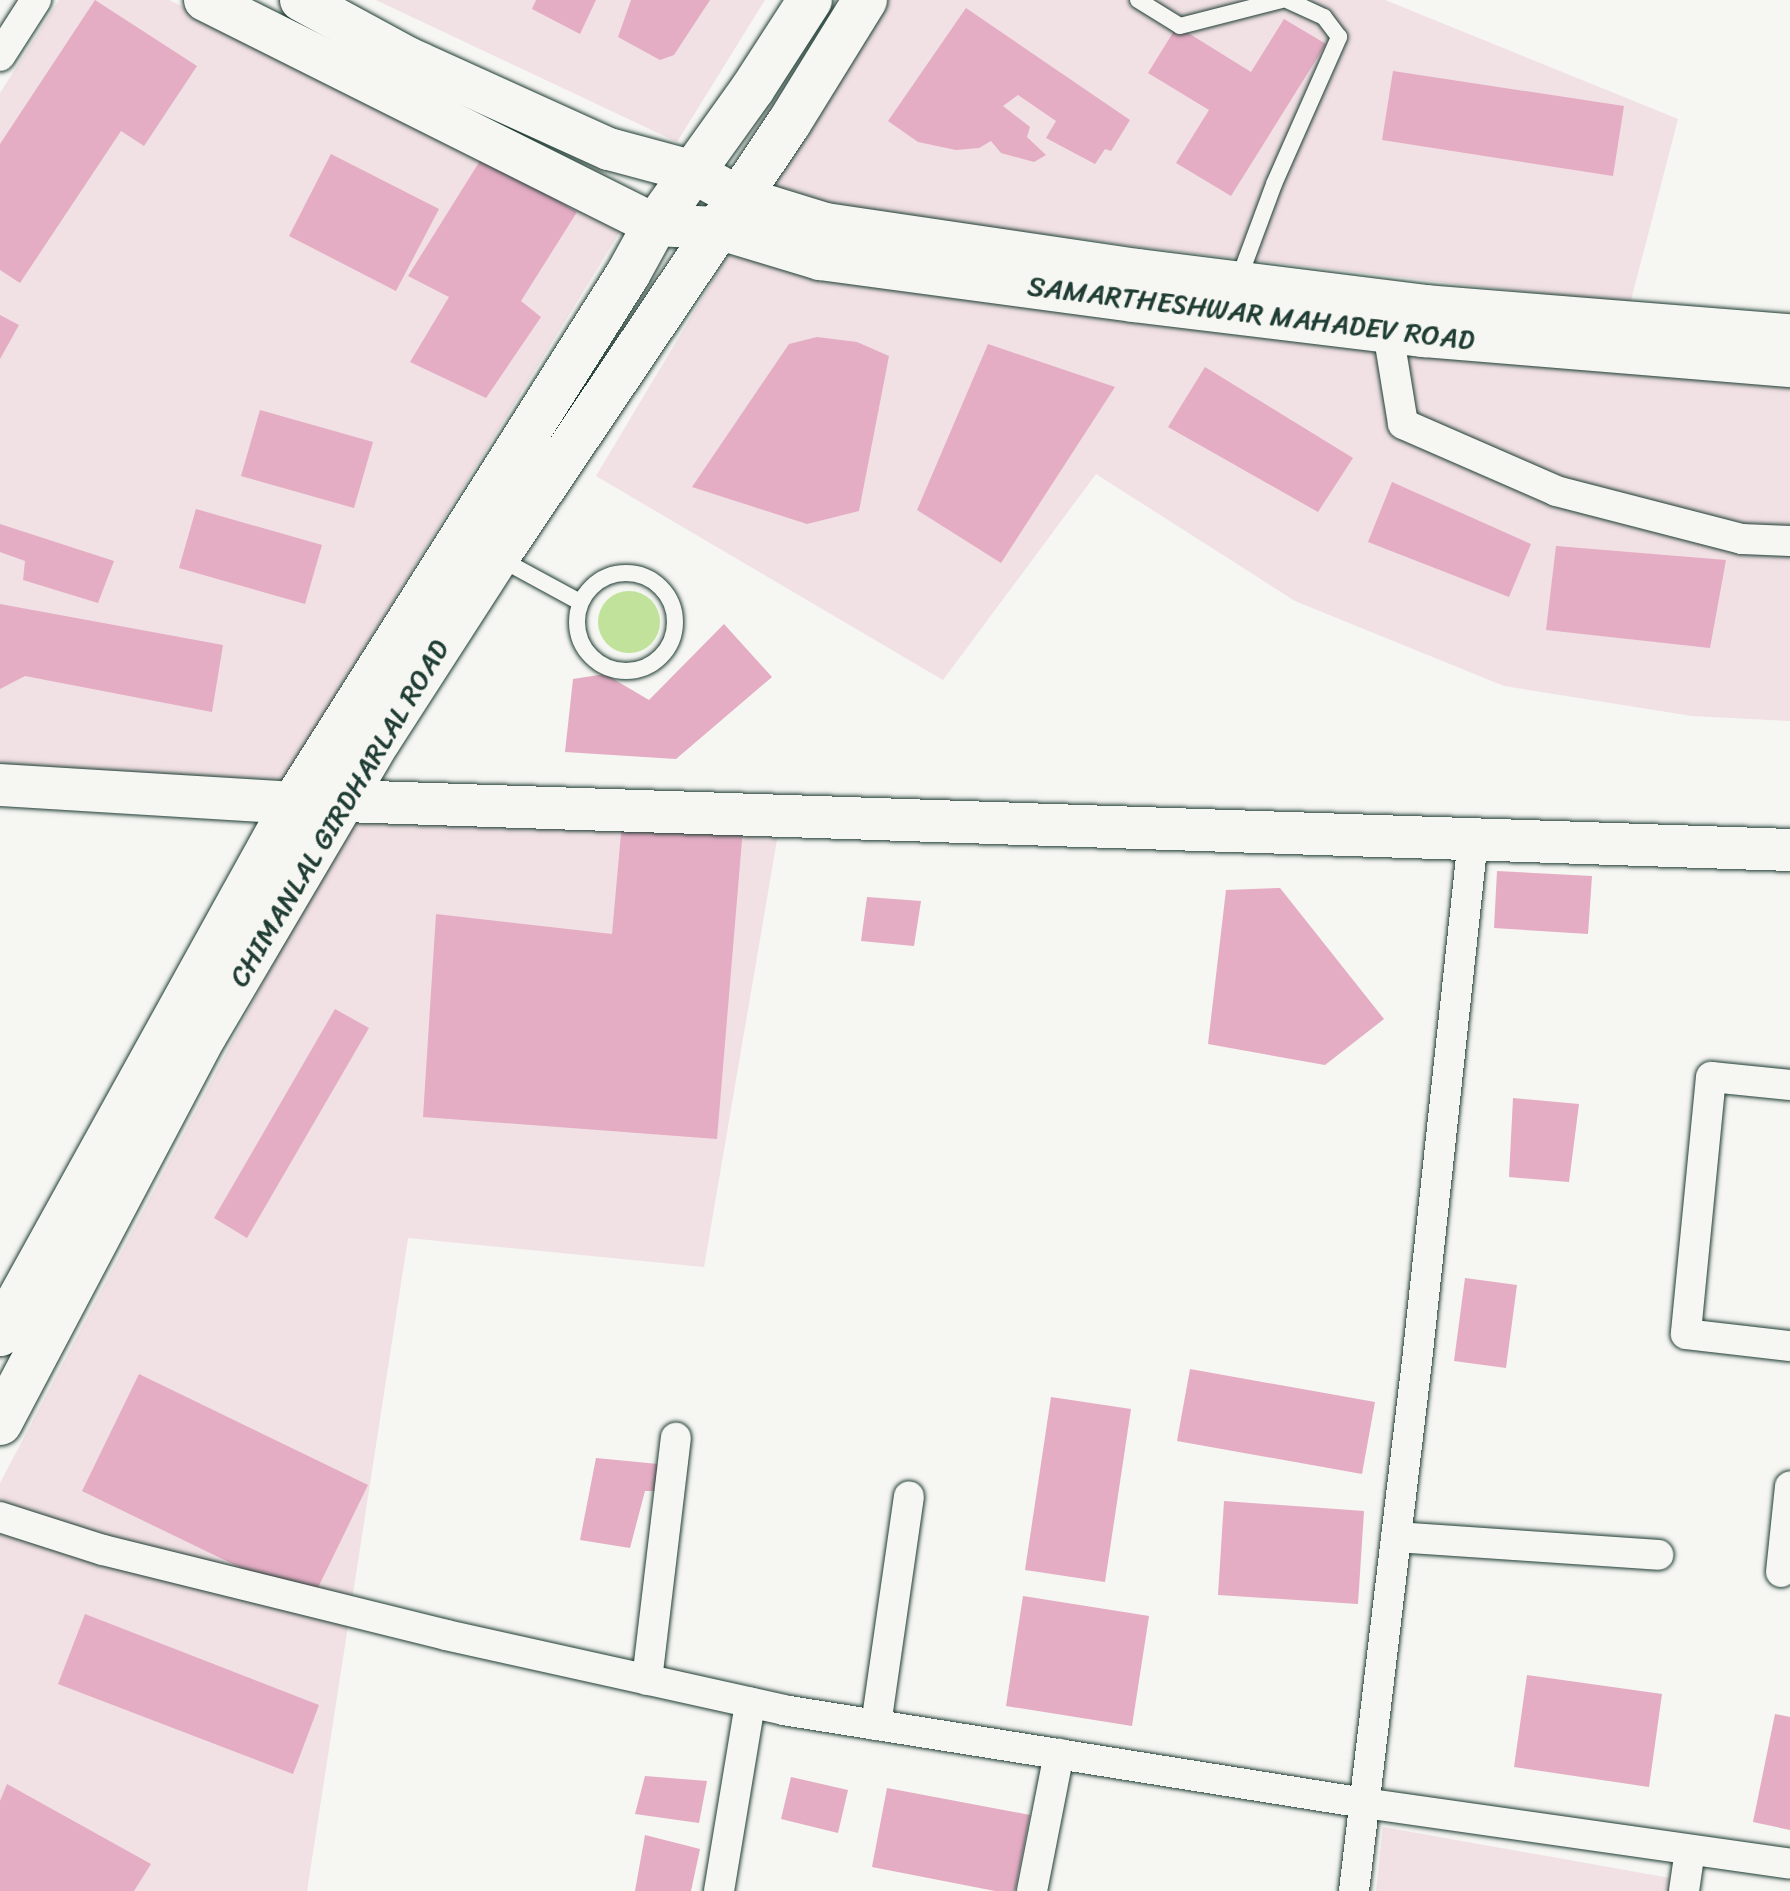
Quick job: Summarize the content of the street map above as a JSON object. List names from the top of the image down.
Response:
{
  "streets": {
    "main road": ["SAMARTHESHWAR MAHADEV ROAD", "CHIMANLAL GIRDHARLAL ROAD"]
  },
  "crossings": [
    ["SAMARTHESHWAR MAHADEV ROAD", "CHIMANLAL GIRDHARLAL ROAD"]
  ]
}
